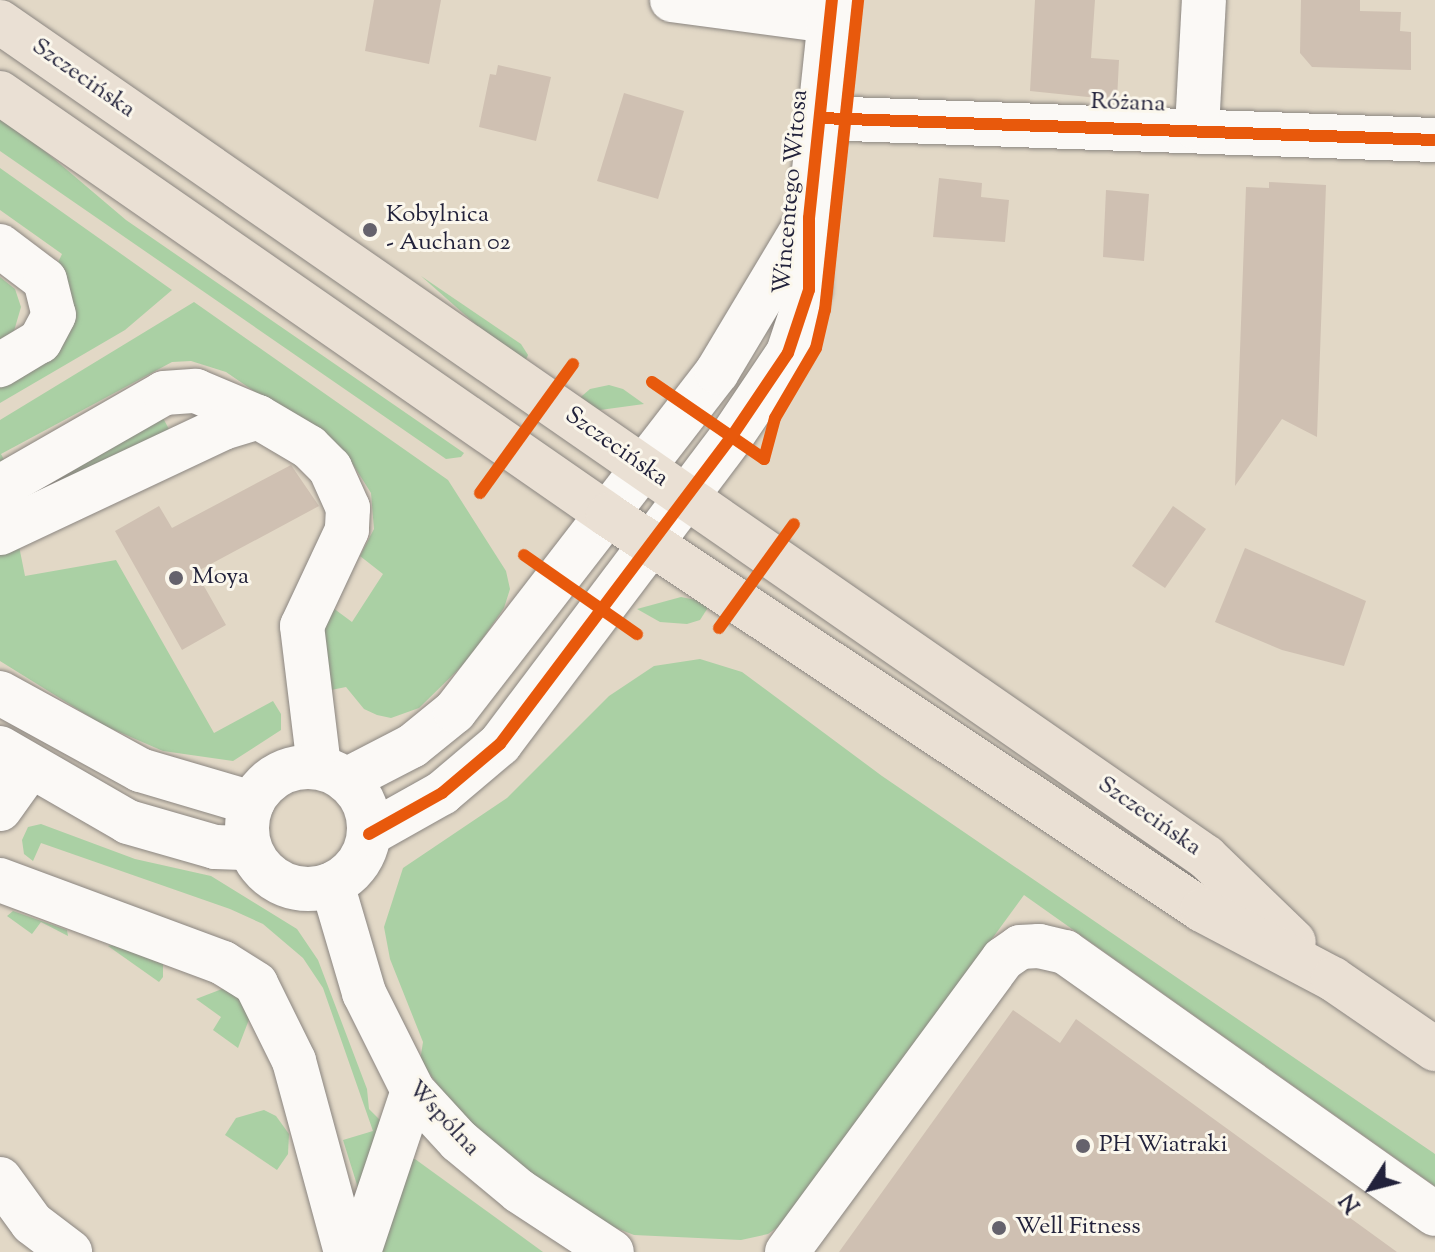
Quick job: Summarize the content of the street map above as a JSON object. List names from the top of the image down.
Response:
{
  "streets": {
    "main road": ["Szczecińska"],
    "street": ["Różana", "Wincentego Witosa", "Wspólna"]
  },
  "crossings": [
    ["Szczecińska", "Wincentego Witosa"],
    ["Różana", "Wincentego Witosa"],
    ["Wincentego Witosa", "Wspólna"]
  ],
  "places": [
    "Kobylnica - Auchan 02",
    "Moya",
    "PH Wiatraki",
    "Well Fitness"
  ],
  "north": "bottom left"
}
